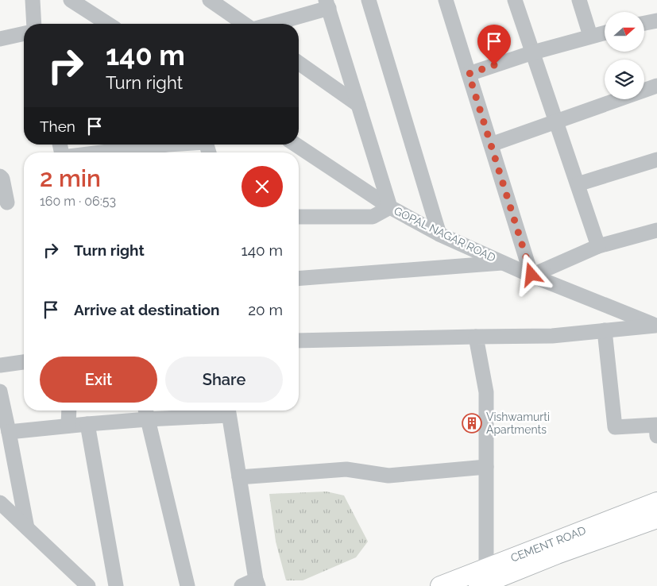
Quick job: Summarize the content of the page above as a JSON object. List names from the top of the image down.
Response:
{
  "streets": {
    "main road": ["CEMENT ROAD"],
    "street": ["GOPAL NAGAR ROAD"]
  },
  "places": {
    "building": ["Vishwamurti Apartments"]
  },
  "north": "right",
  "page": {
    "turn": ["140 m", "Turn right"],
    "then": "Then",
    "heading": ["2 min", "160 m · 06:53"],
    "list": [
      {
        "name": "Turn right",
        "value": "140 m"
      },
      {
        "name": "Arrive at destination",
        "value": "20 m"
      }
    ],
    "buttons": ["Exit", "Share"]
  }
}
